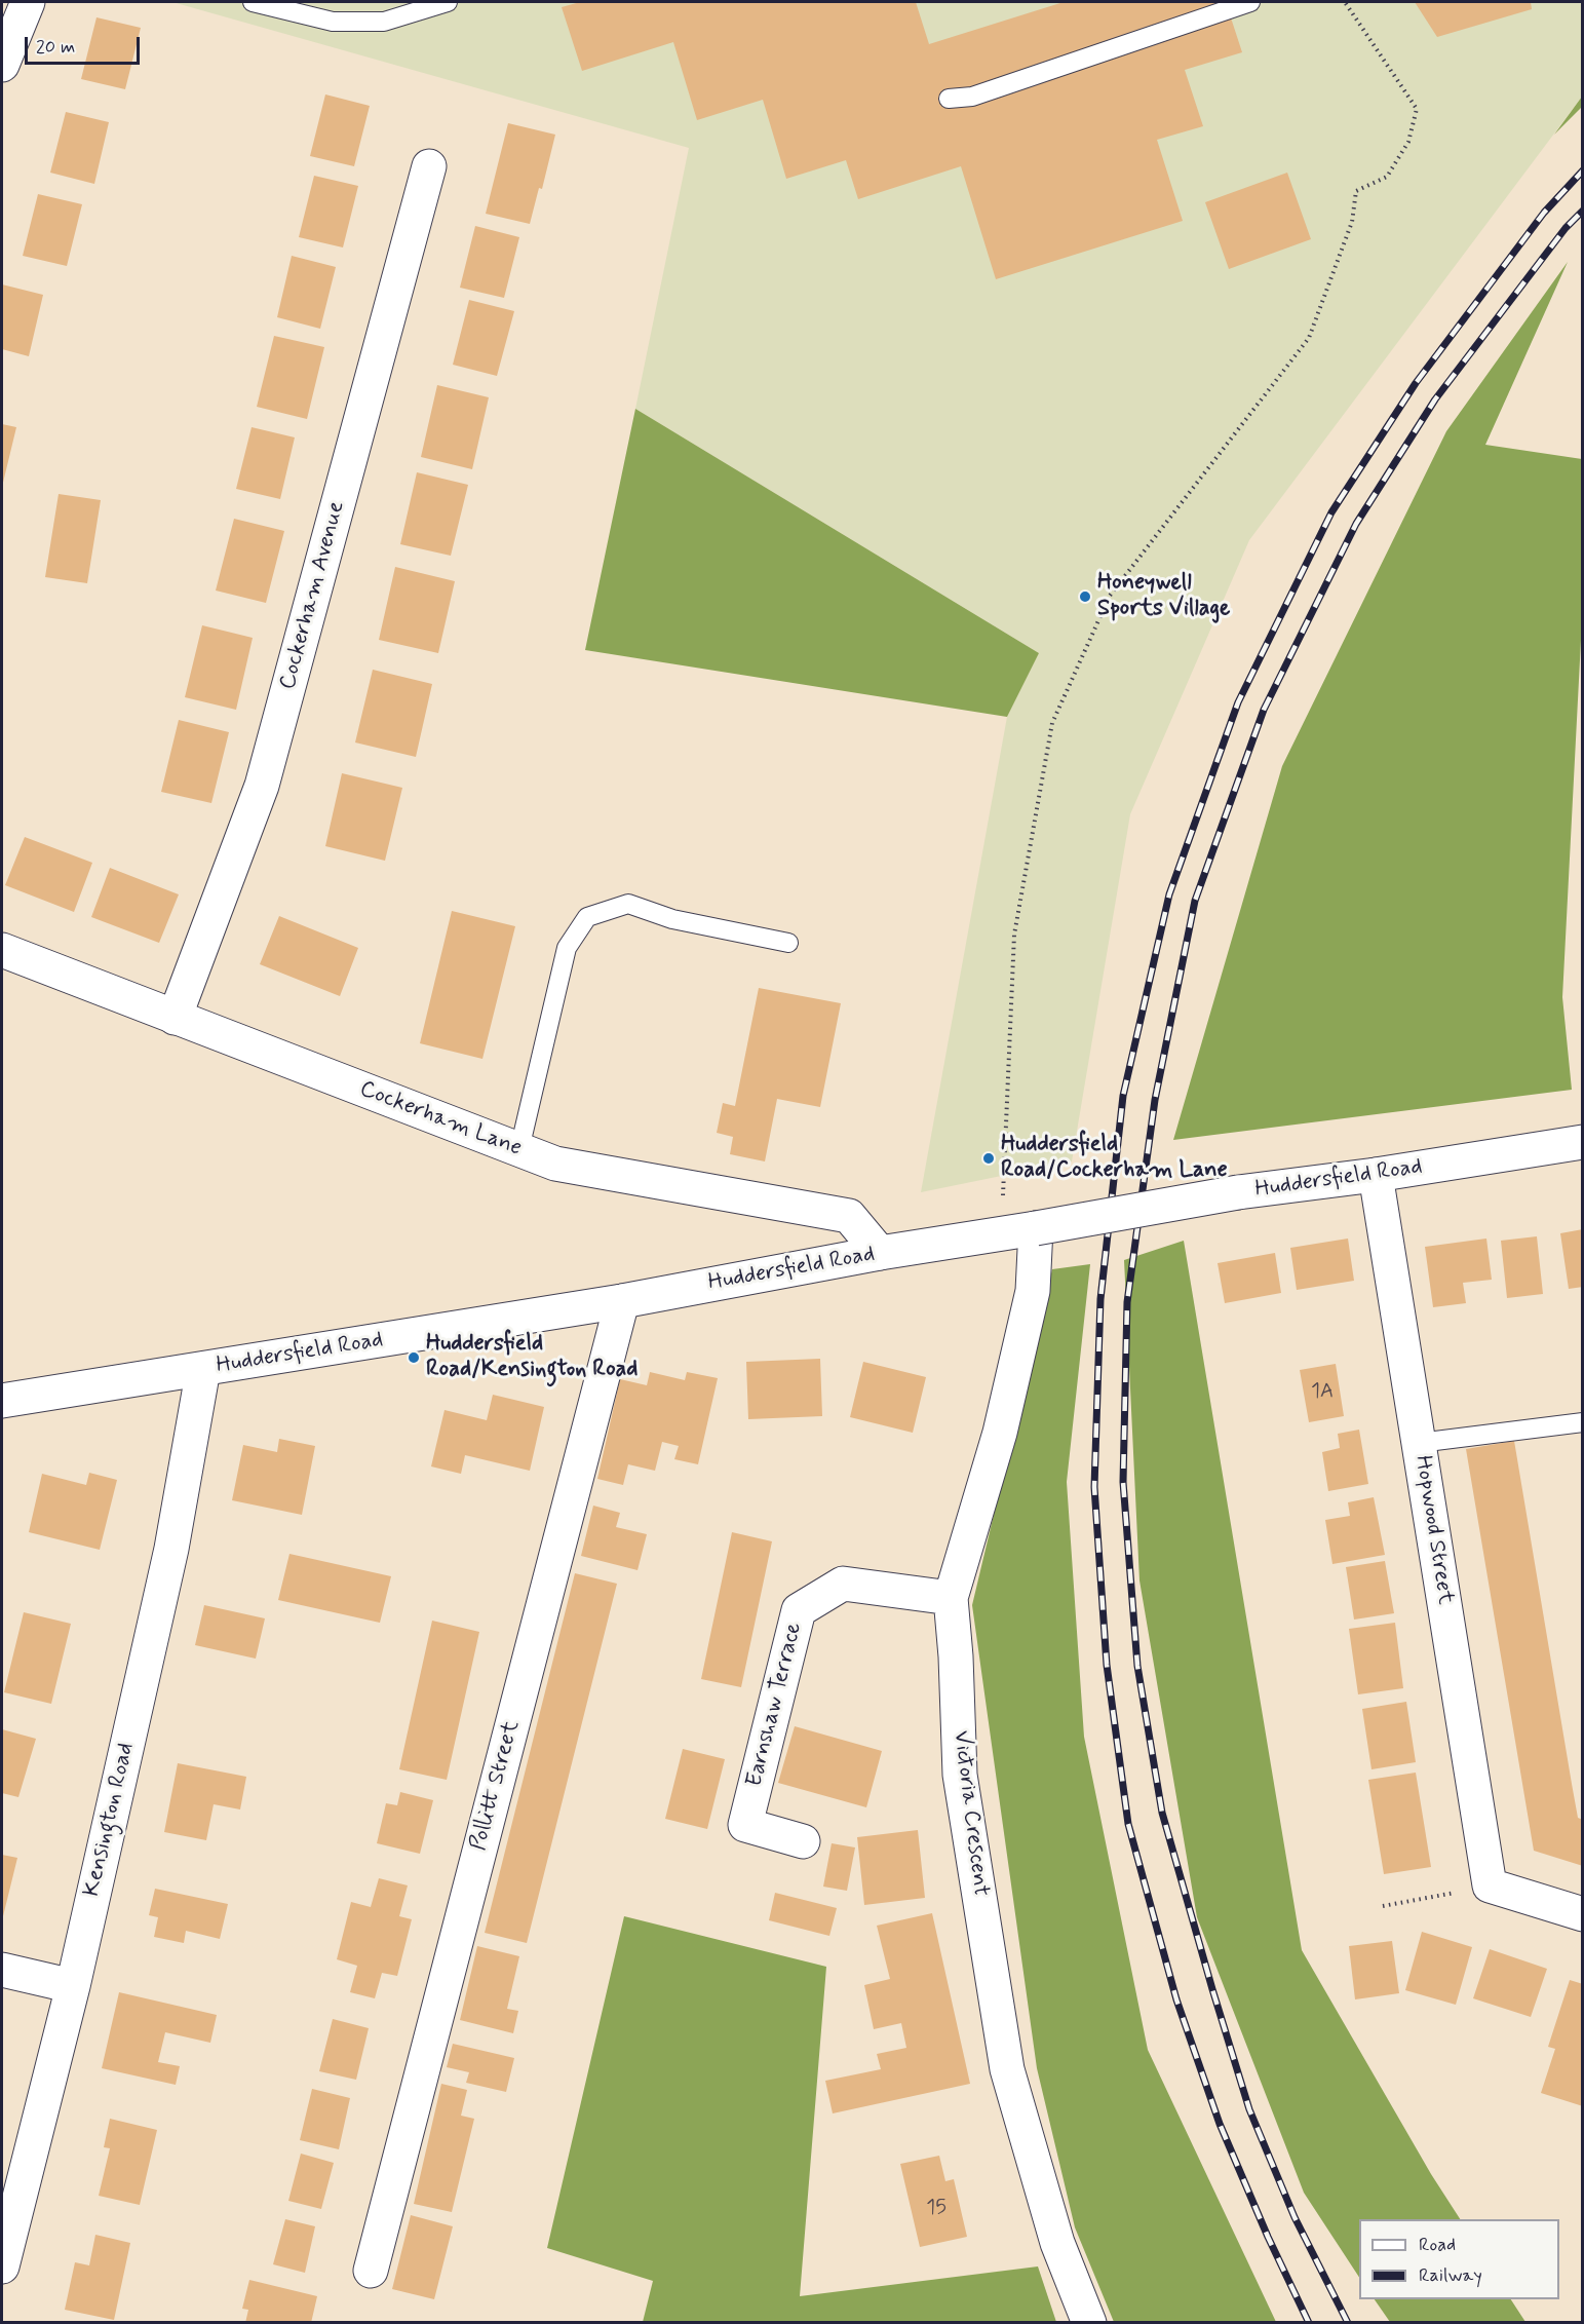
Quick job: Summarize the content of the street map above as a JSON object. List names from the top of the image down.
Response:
{
  "streets": {
    "main road": [
      "Cockerham Avenue",
      "Cockerham Lane",
      "Huddersfield Road",
      "Hopwood Street",
      "Earnshaw Terrace",
      "Pollitt Street",
      "Victoria Crescent",
      "Kensington Road"
    ]
  },
  "crossings": [
    ["Cockerham Avenue", "Cockerham Lane"],
    ["Cockerham Lane", "Huddersfield Road"],
    ["Huddersfield Road", "Hopwood Street"],
    ["Huddersfield Road", "Pollitt Street"],
    ["Huddersfield Road", "Victoria Crescent"],
    ["Huddersfield Road", "Kensington Road"],
    ["Earnshaw Terrace", "Victoria Crescent"]
  ],
  "places": ["Honeywell Sports Village", "Huddersfield Road/Cockerham Lane", "Huddersfield Road/Kensington Road"],
  "house_numbers": ["1A", "15"],
  "legend": ["Road", "Railway"],
  "scale_bar": "20 m"
}
